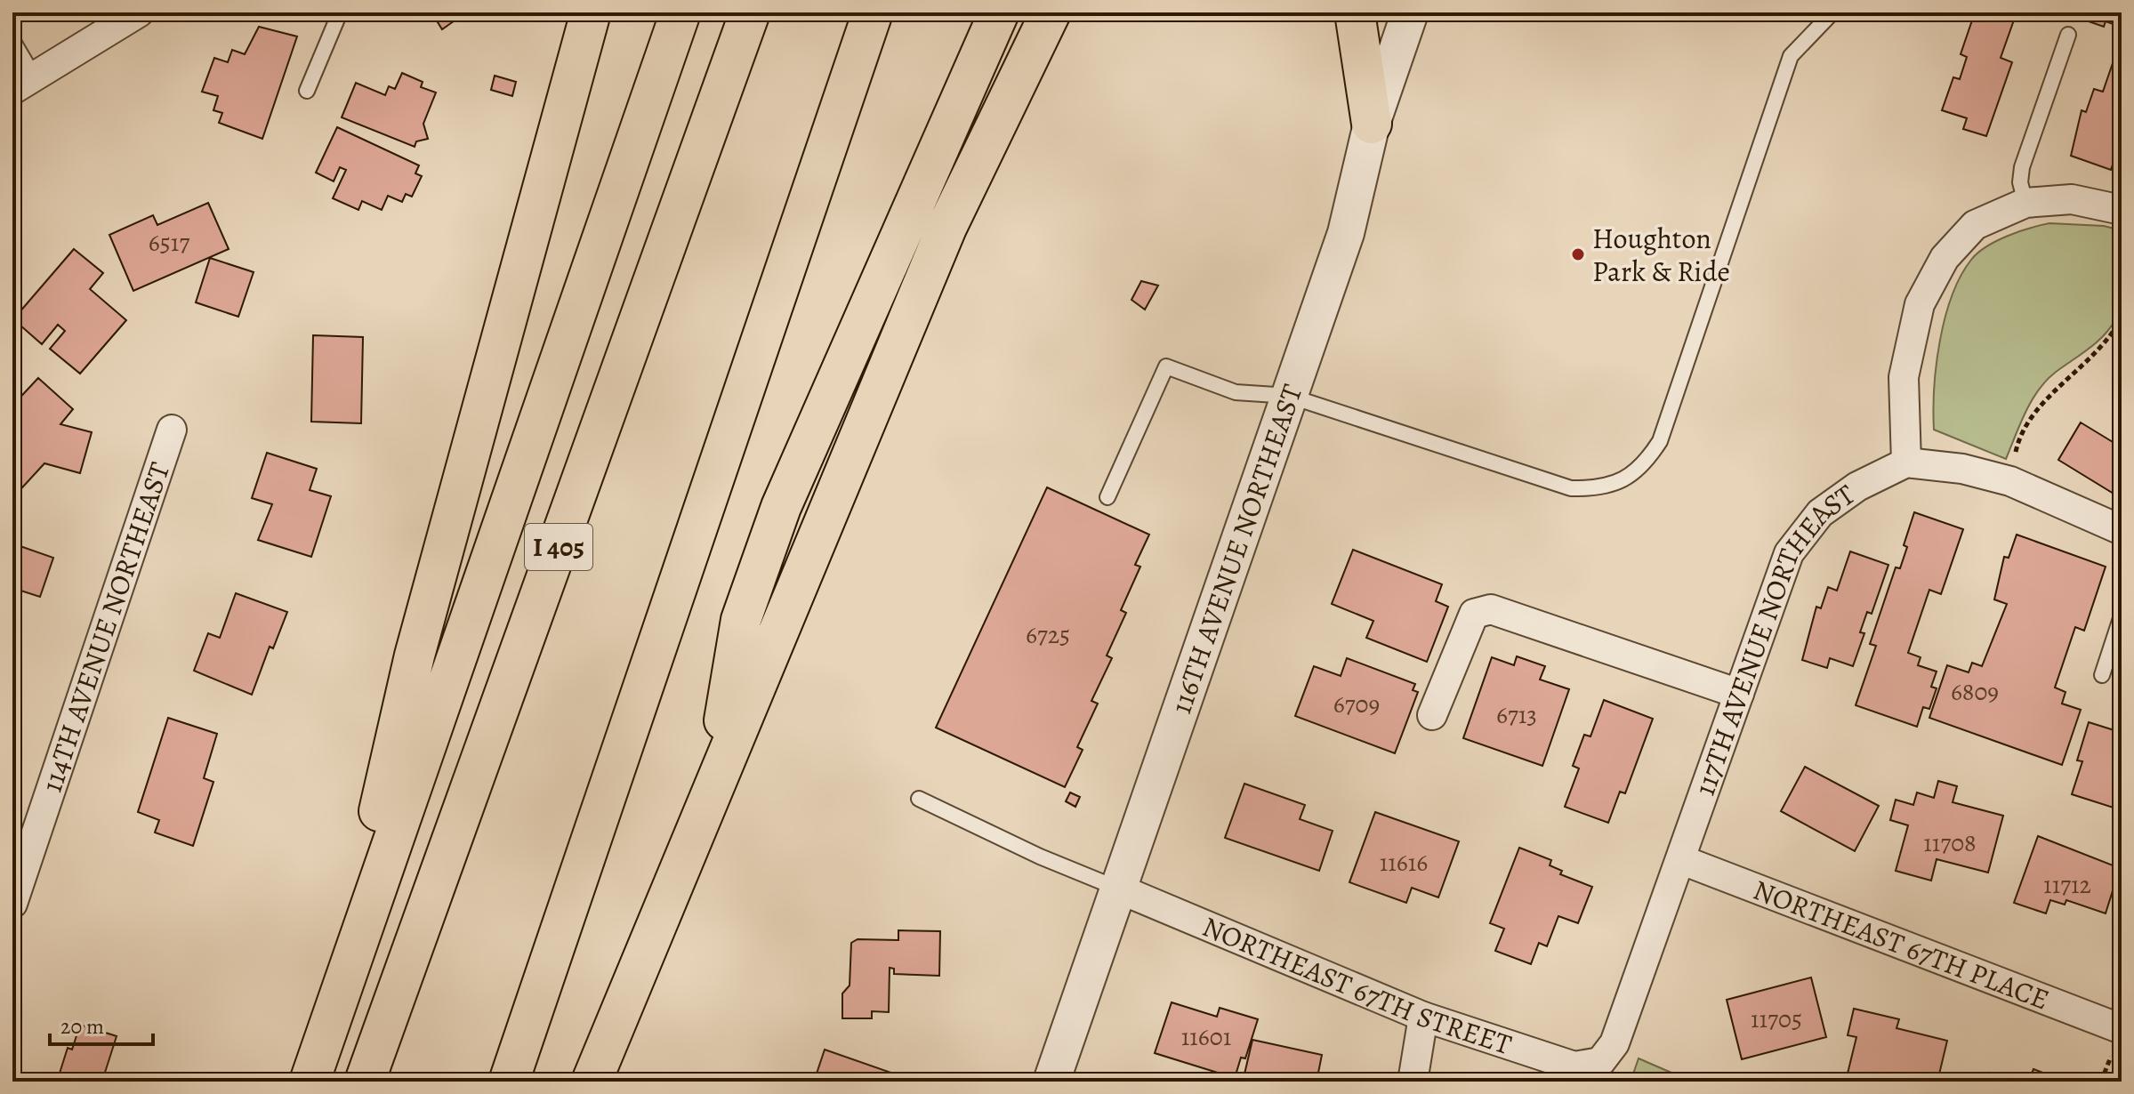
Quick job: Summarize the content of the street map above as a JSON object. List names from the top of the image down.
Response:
{
  "streets": {
    "highway": ["I 405"],
    "street": [
      "116TH AVENUE NORTHEAST",
      "114TH AVENUE NORTHEAST",
      "117TH AVENUE NORTHEAST",
      "NORTHEAST 67TH PLACE",
      "NORTHEAST 67TH STREET"
    ]
  },
  "crossings": [
    ["116TH AVENUE NORTHEAST", "NORTHEAST 67TH STREET"],
    ["117TH AVENUE NORTHEAST", "NORTHEAST 67TH PLACE"],
    ["117TH AVENUE NORTHEAST", "NORTHEAST 67TH STREET"]
  ],
  "places": ["Houghton Park & Ride"],
  "house_numbers": [
    "6517",
    "6725",
    "6809",
    "6709",
    "6713",
    "11708",
    "11616",
    "11712",
    "11705",
    "11601"
  ],
  "scale_bar": "20 m"
}
